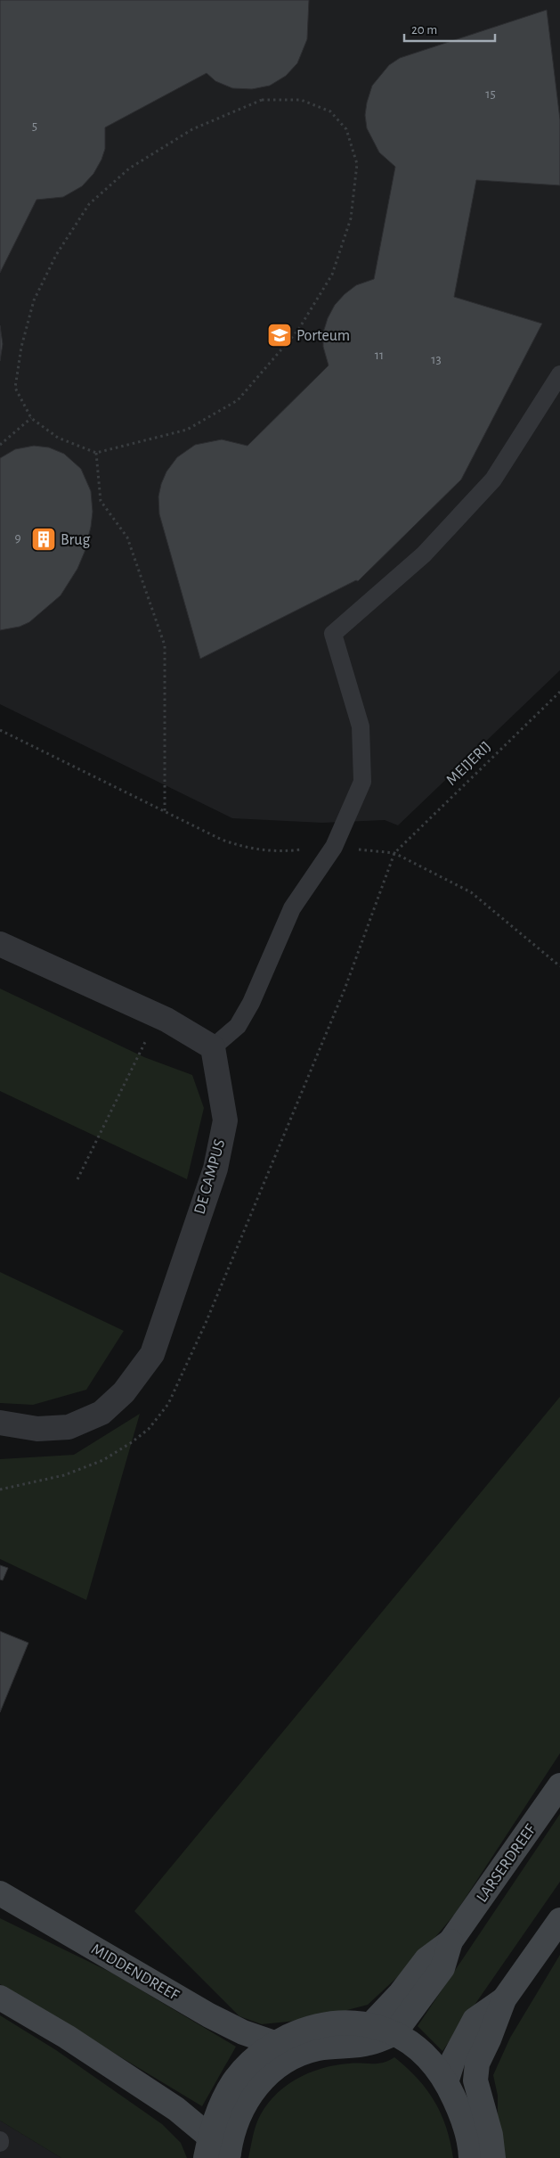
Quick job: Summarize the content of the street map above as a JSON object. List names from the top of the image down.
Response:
{
  "streets": {
    "main road": ["LARSERDREEF", "MIDDENDREEF"],
    "street": ["DE CAMPUS"],
    "path": ["MEIJERIJ"]
  },
  "places": {
    "school or university": ["Porteum"],
    "building": ["Brug"]
  },
  "house_numbers": [
    "15",
    "5",
    "11",
    "13",
    "9"
  ],
  "scale_bar": "20 m"
}
